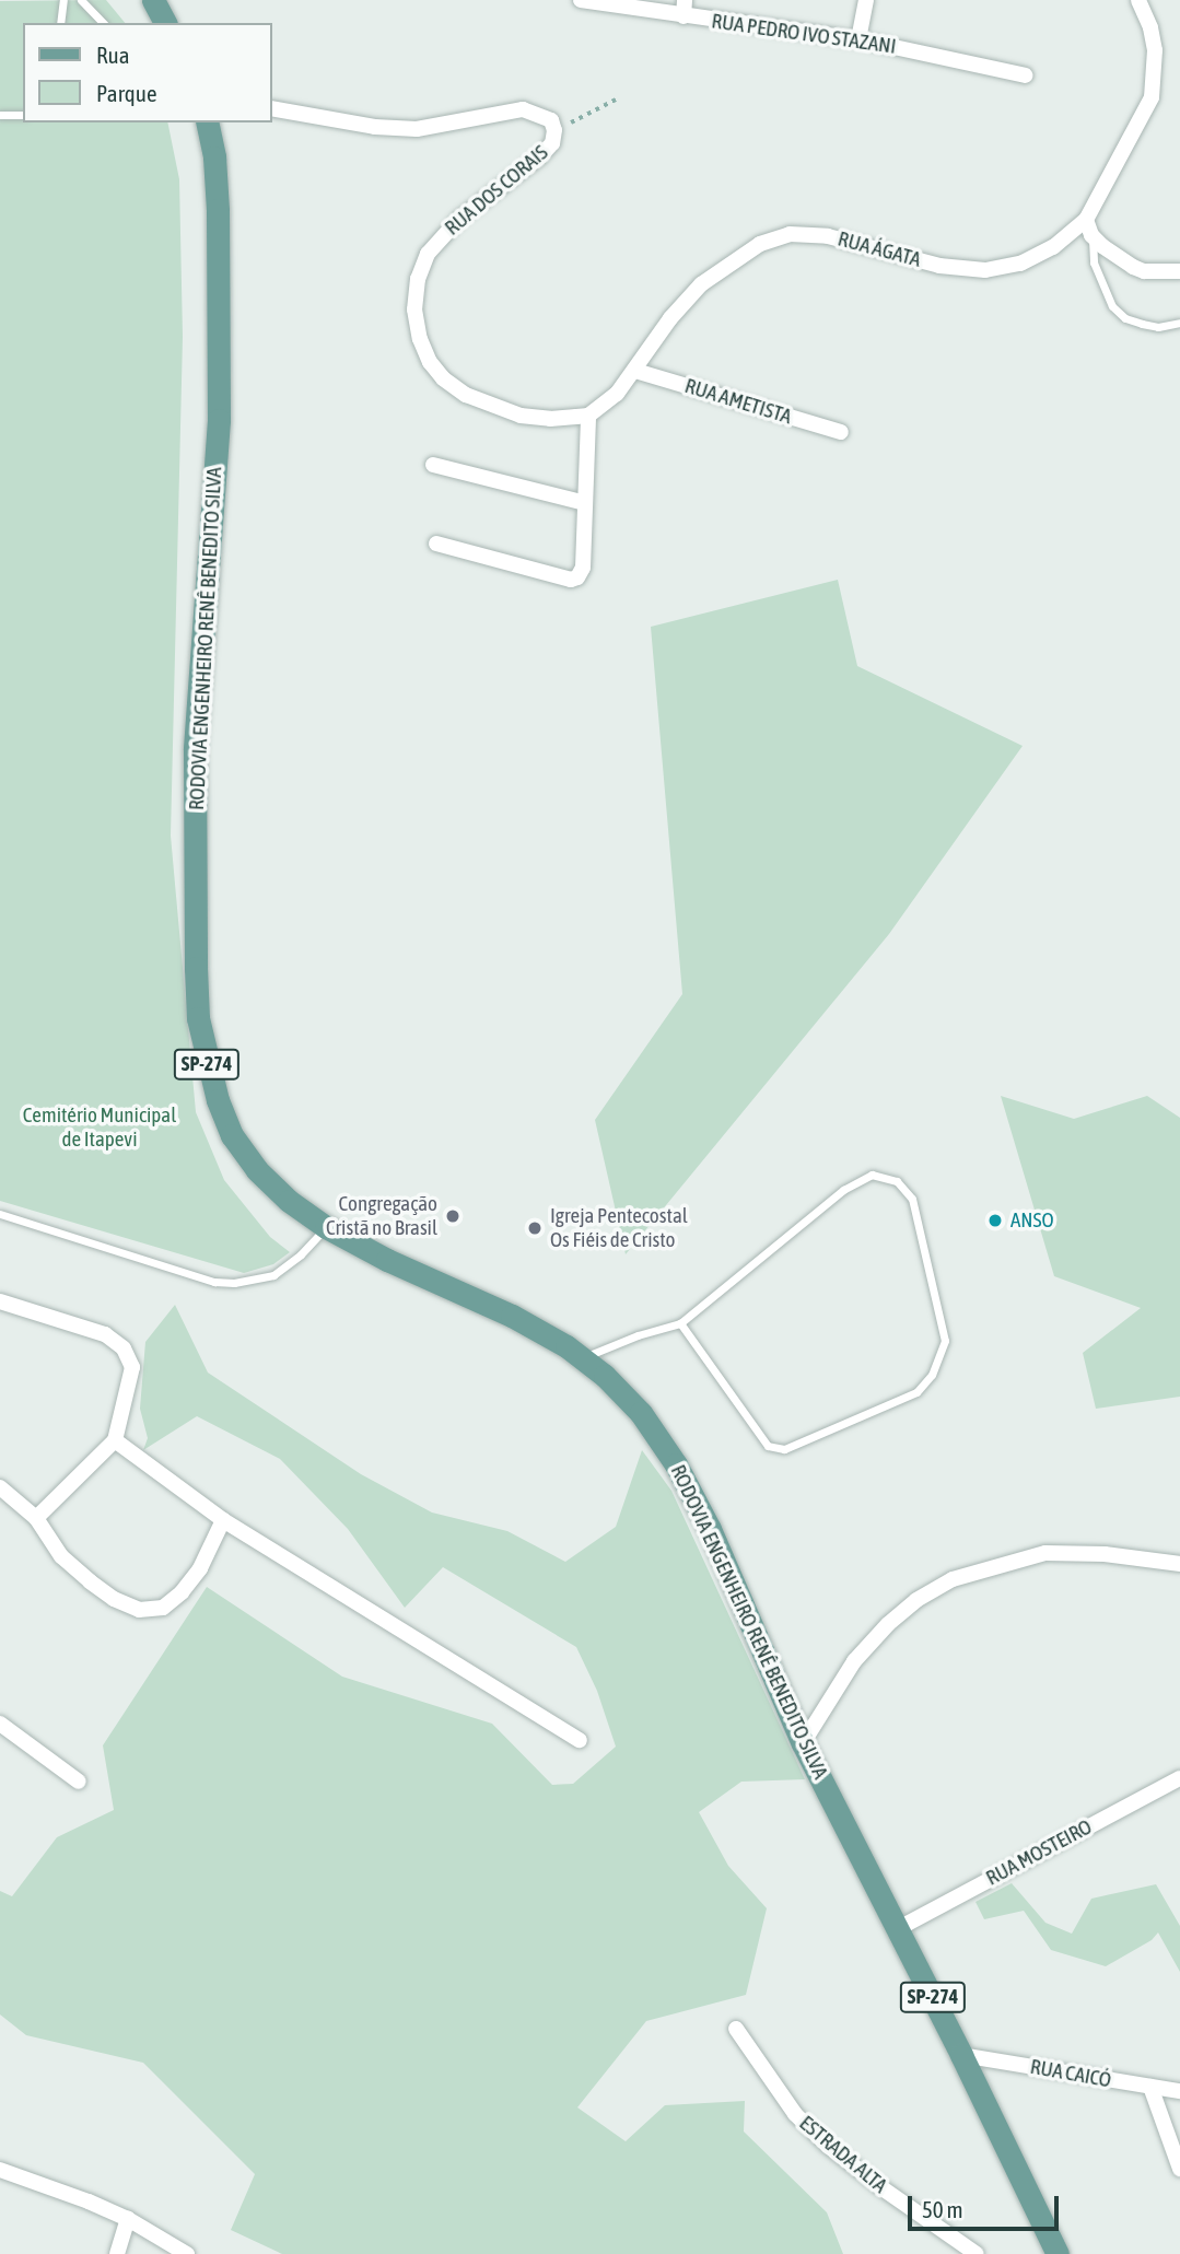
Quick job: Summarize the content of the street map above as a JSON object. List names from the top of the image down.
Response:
{
  "streets": {
    "main road": ["RODOVIA ENGENHEIRO RENÊ BENEDITO SILVA", "SP-274"],
    "street": [
      "RUA PEDRO IVO STAZANI",
      "RUA DOS CORAIS",
      "RUA ÁGATA",
      "RUA AMETISTA",
      "RUA MOSTEIRO",
      "RUA CAICÓ",
      "ESTRADA ALTA"
    ]
  },
  "crossings": [
    ["RUA ÁGATA", "RUA AMETISTA"],
    ["RODOVIA ENGENHEIRO RENÊ BENEDITO SILVA", "RUA MOSTEIRO"],
    ["RODOVIA ENGENHEIRO RENÊ BENEDITO SILVA", "RUA CAICÓ"]
  ],
  "parks": ["Cemitério Municipal de Itapevi"],
  "places": ["Congregação Cristã no Brasil", "ANSO", "Igreja Pentecostal Os Fiéis de Cristo"],
  "legend": ["Rua", "Parque"],
  "scale_bar": "50 m"
}
